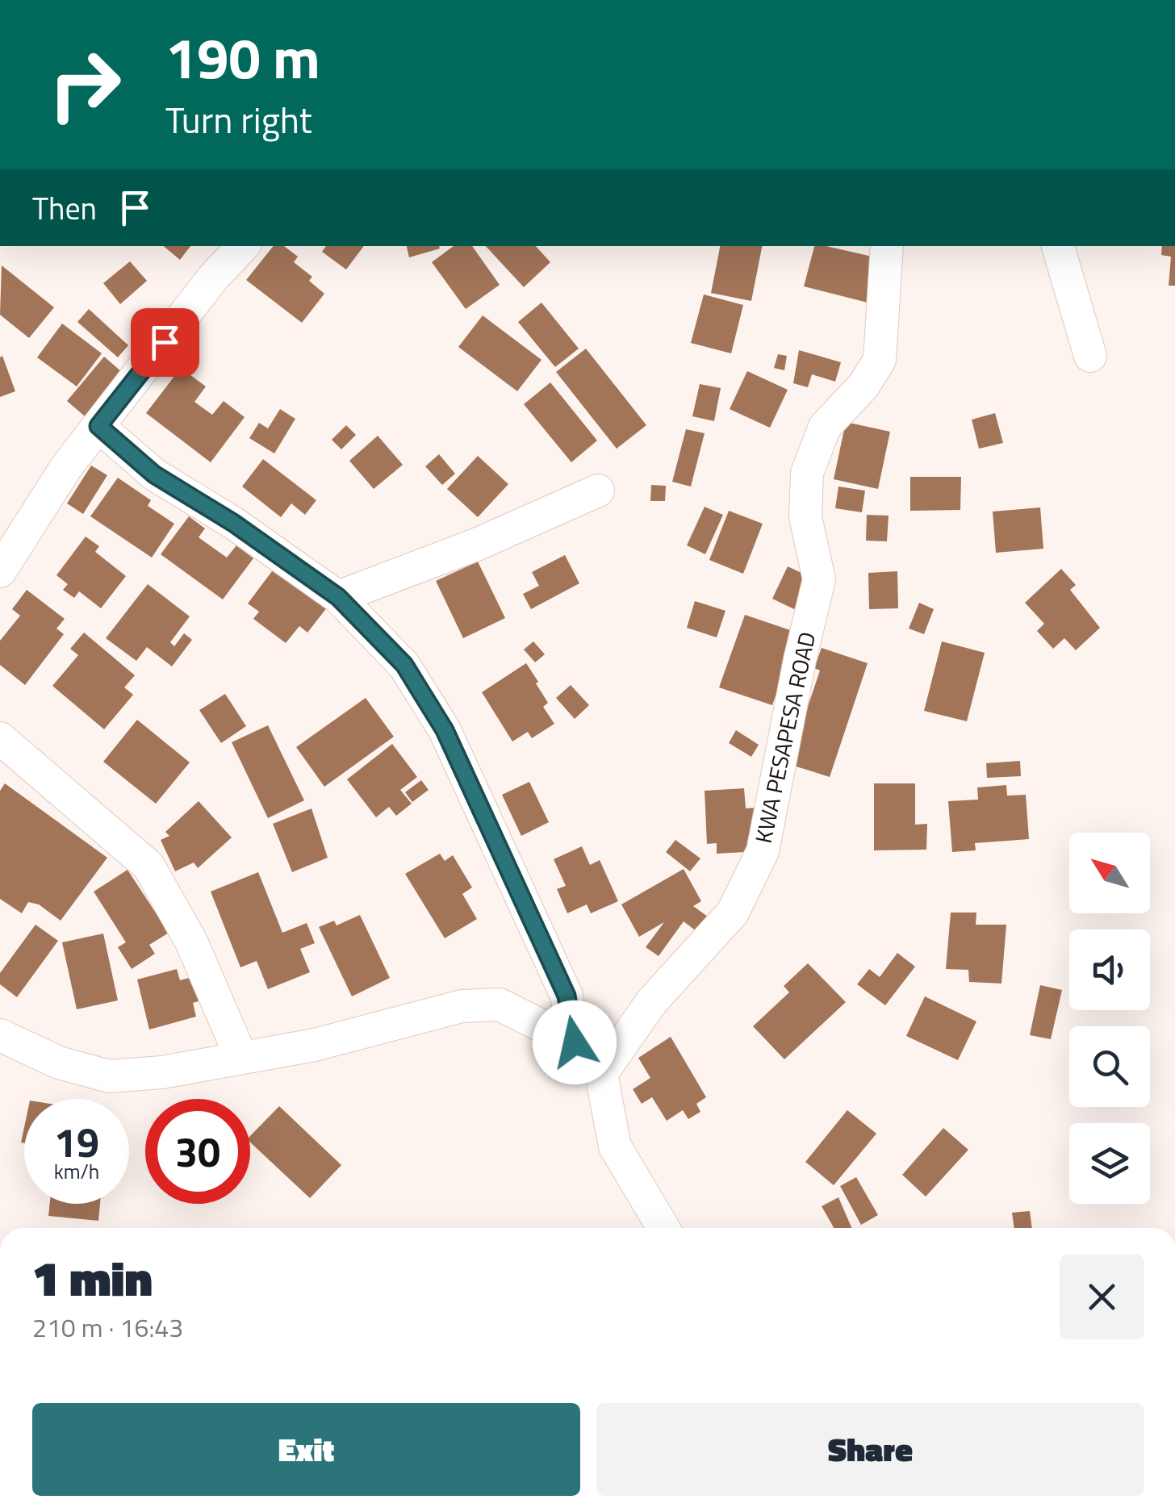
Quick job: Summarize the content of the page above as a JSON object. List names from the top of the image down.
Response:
{
  "streets": {
    "street": ["KWA PESAPESA ROAD"]
  },
  "north": "top left",
  "page": {
    "turn": ["190 m", "Turn right"],
    "then": "Then",
    "speed": "19 km/h",
    "limit": "30",
    "heading": ["1 min", "210 m · 16:43"],
    "buttons": ["Exit", "Share"]
  }
}
